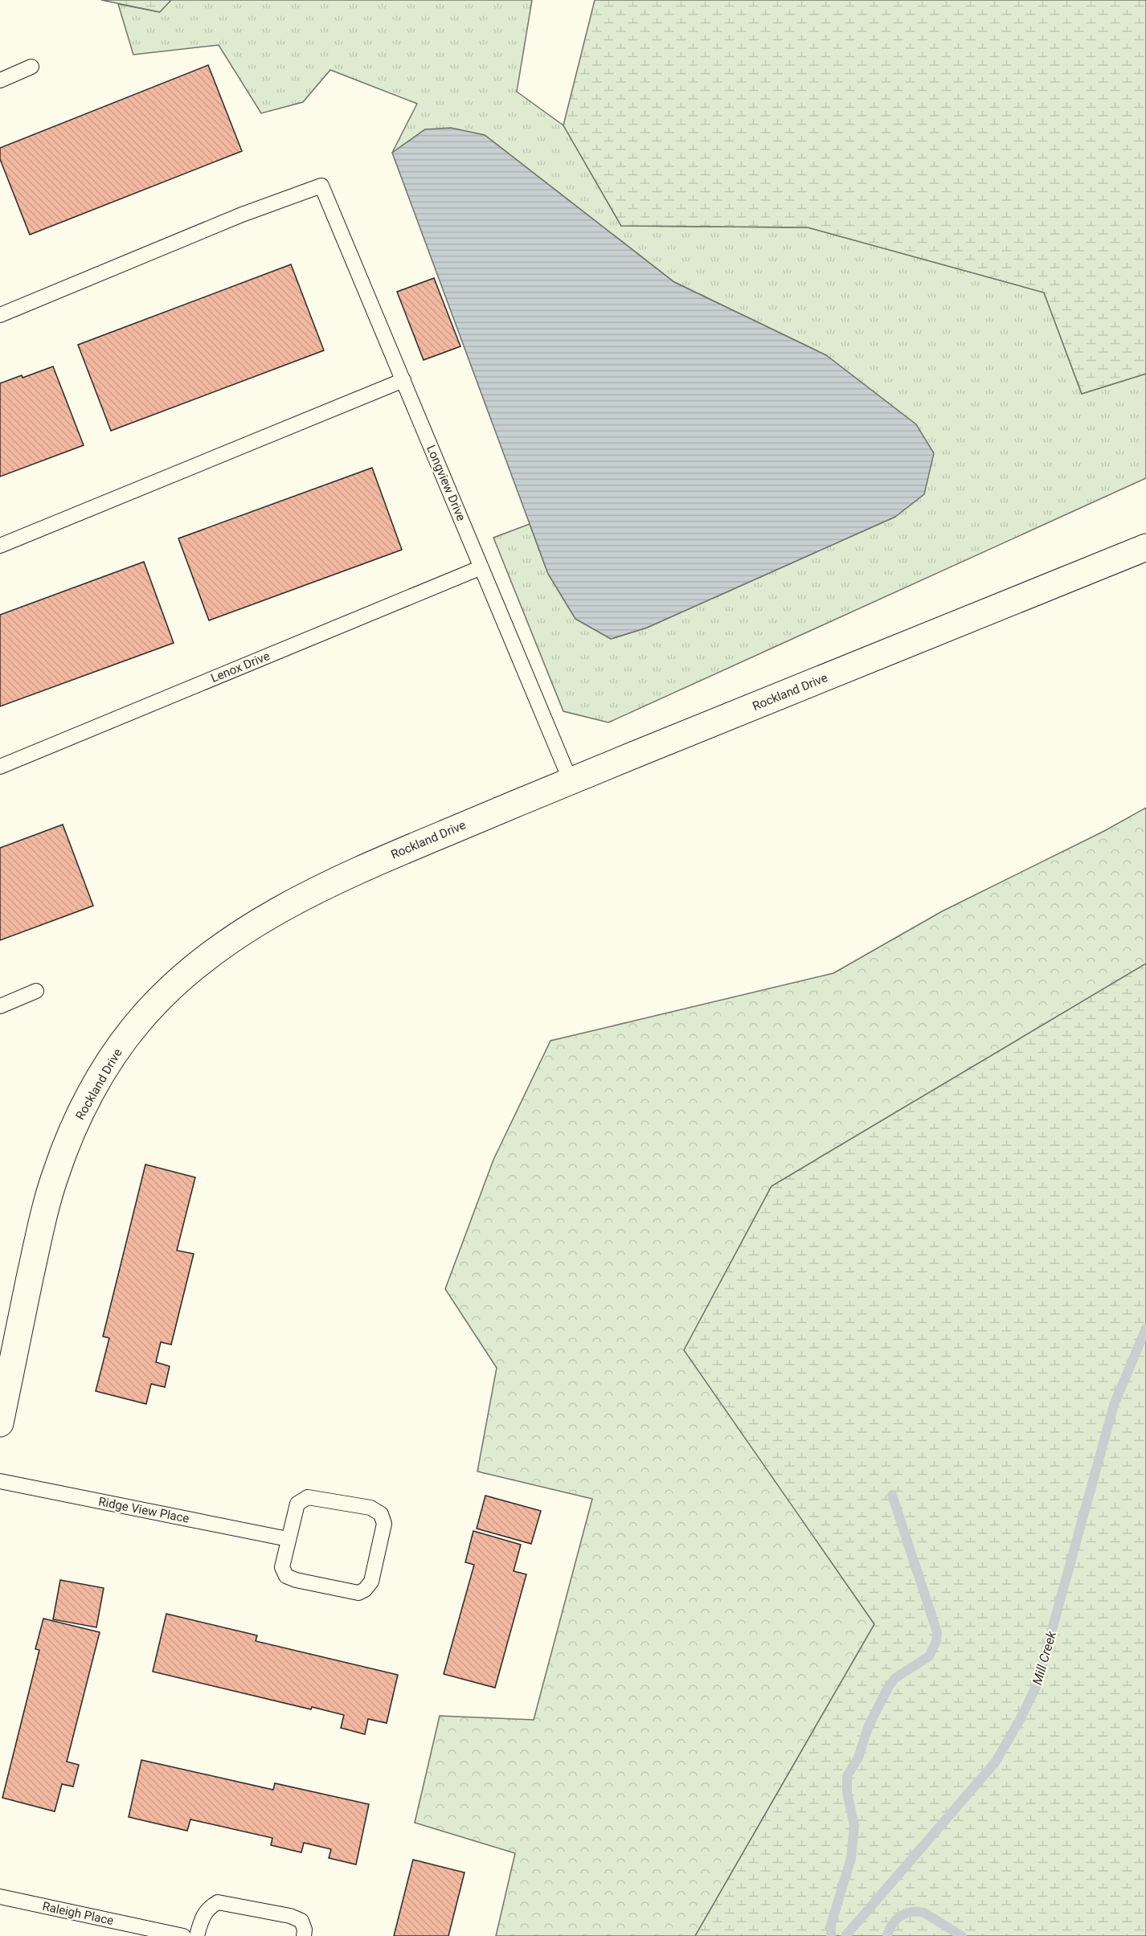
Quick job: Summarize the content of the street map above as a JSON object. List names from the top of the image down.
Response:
{
  "streets": {
    "street": ["Rockland Drive"],
    "lane": [
      "Longview Drive",
      "Lenox Drive",
      "Ridge View Place",
      "Raleigh Place"
    ]
  },
  "crossings": [
    ["Longview Drive", "Lenox Drive"],
    ["Longview Drive", "Rockland Drive"]
  ],
  "water": ["Mill Creek"]
}
